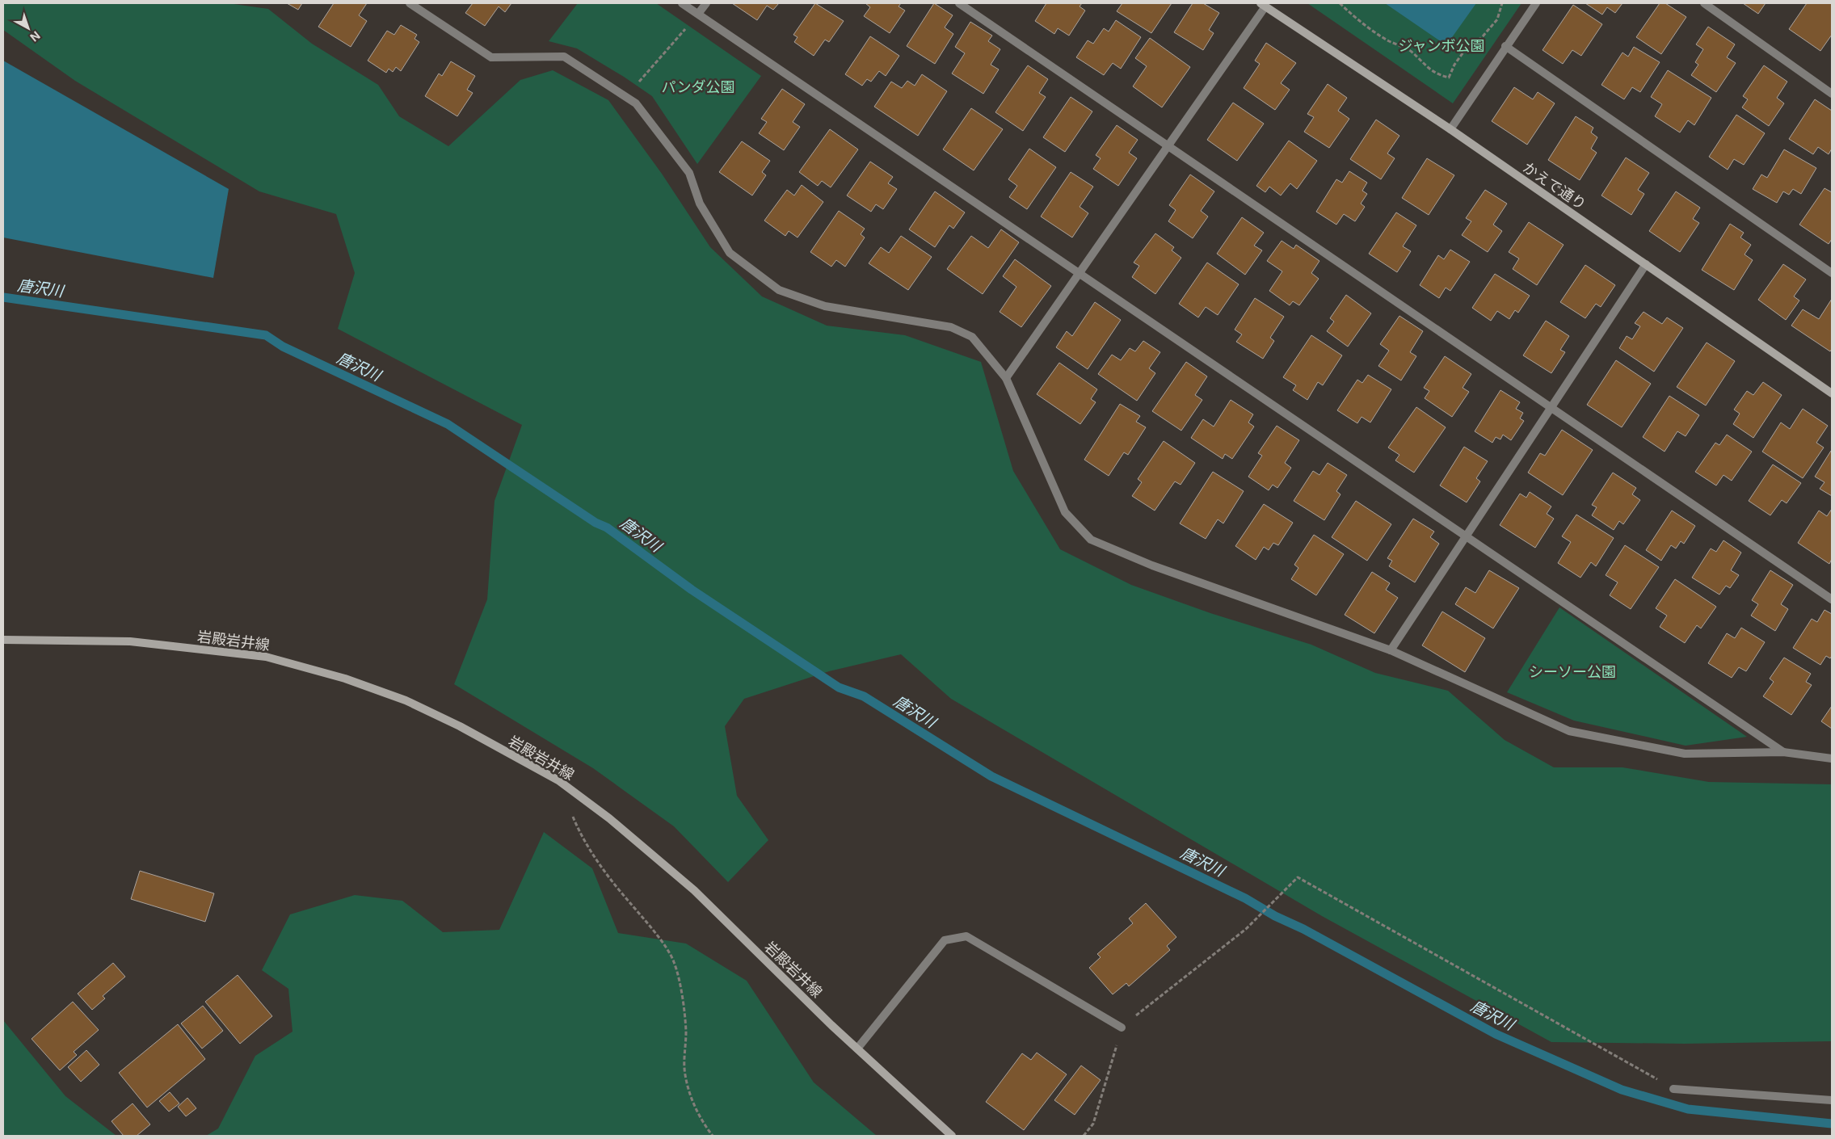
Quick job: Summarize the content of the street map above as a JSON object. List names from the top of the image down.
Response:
{
  "streets": {
    "main road": ["かえで通り", "岩殿岩井線"]
  },
  "water": ["唐沢川"],
  "parks": ["ジャンボ公園", "パンダ公園", "シーソー公園"],
  "north": "bottom right"
}
